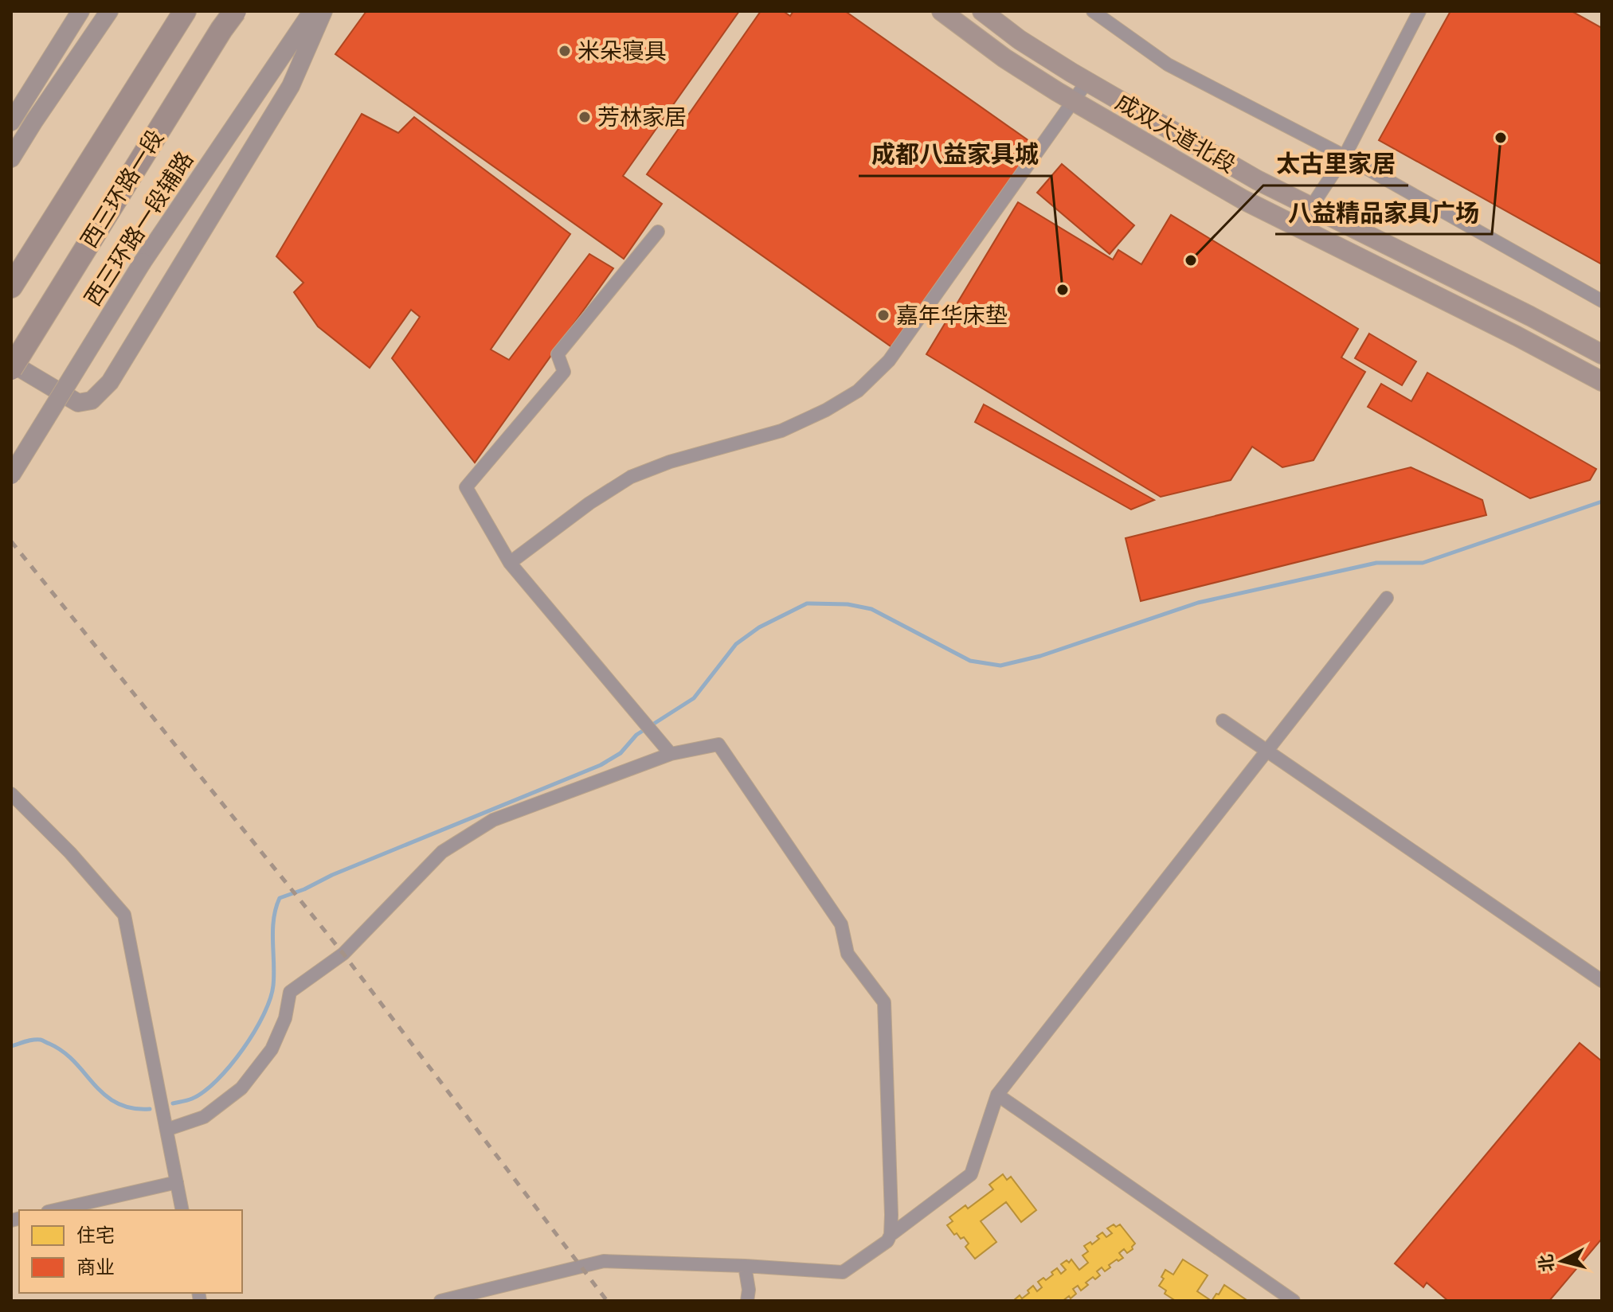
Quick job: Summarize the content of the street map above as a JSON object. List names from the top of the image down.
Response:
{
  "streets": {
    "highway": ["西三环路一段"],
    "main road": ["成双大道北段", "西三环路一段辅路"]
  },
  "places": [
    "米朵寝具",
    "芳林家居",
    "八益精品家具广场",
    "太古里家居",
    "成都八益家具城",
    "嘉年华床垫"
  ],
  "legend": ["住宅", "商业"],
  "north": "left"
}
